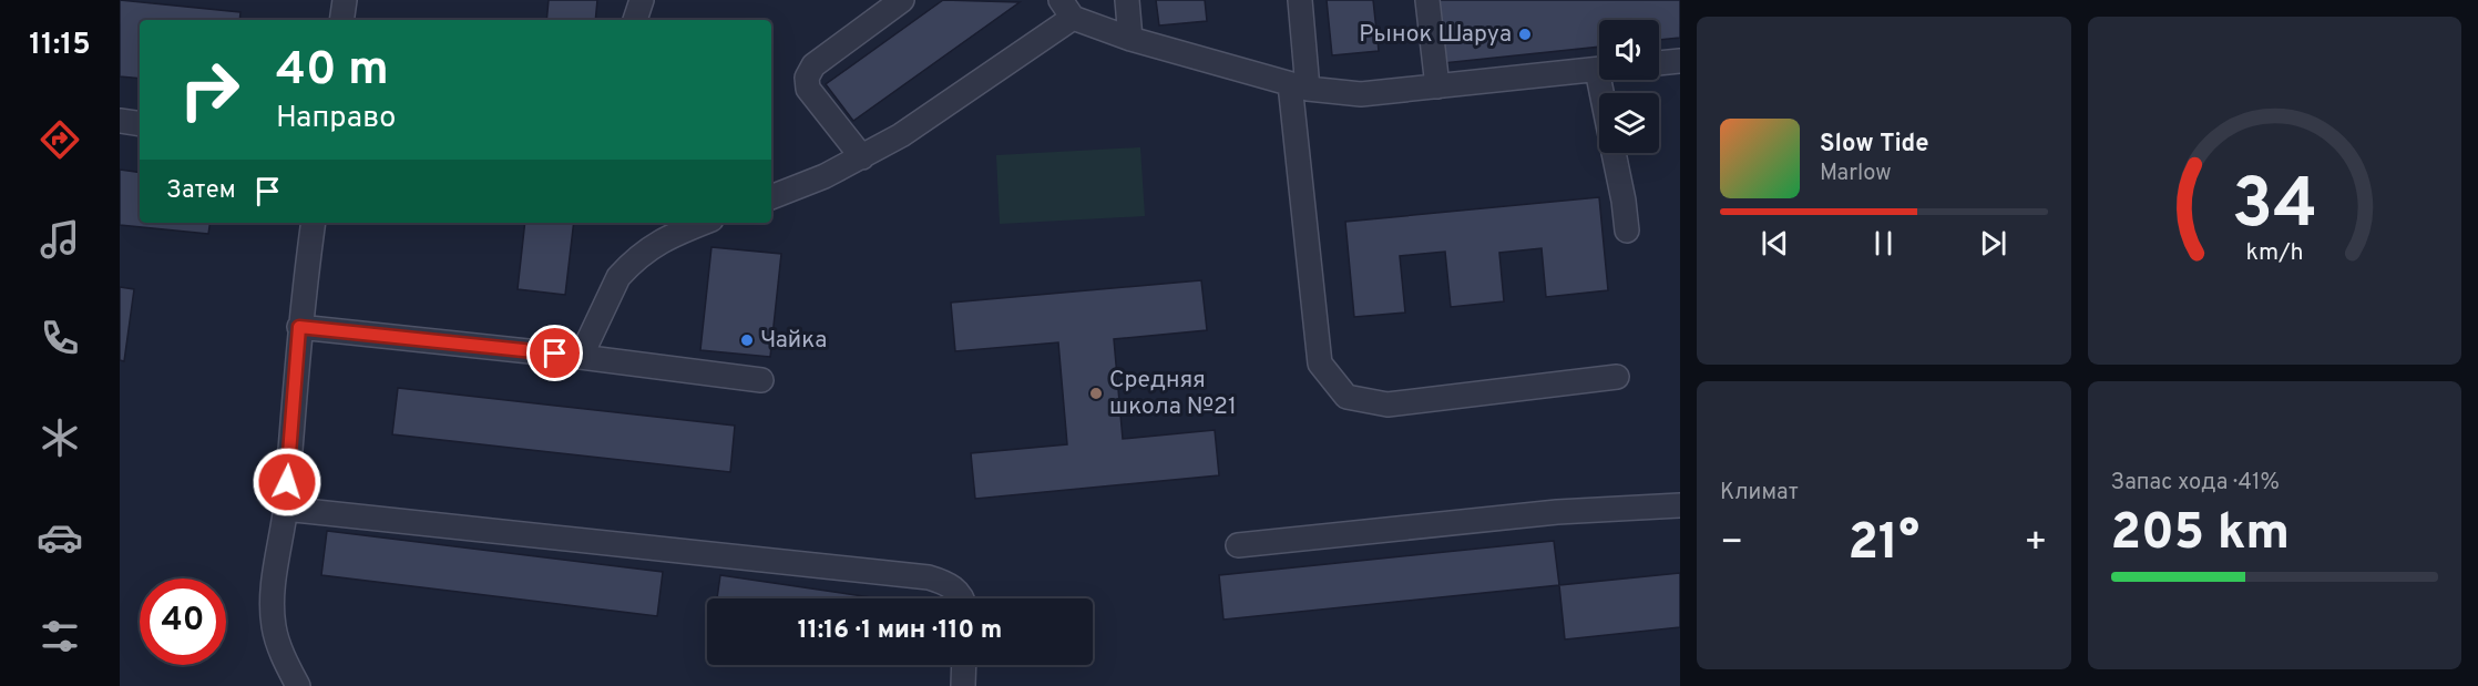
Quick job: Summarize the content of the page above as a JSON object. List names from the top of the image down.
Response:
{
  "places": ["Рынок Шаруа", "Чайка", "Средняя школа №21"],
  "page": {
    "tabs": "11:15",
    "turn": ["40 m", "Направо"],
    "song": ["Slow Tide", "Marlow"],
    "then": "Затем",
    "tile": [
      "Климат",
      ["Запас хода · 41%", "205 km"]
    ],
    "heat": ["−", "21°", "+"],
    "limit": "40",
    "trip": "11:16 · 1 мин · 110 m",
    "gauge": ["34", "km/h"]
  }
}
